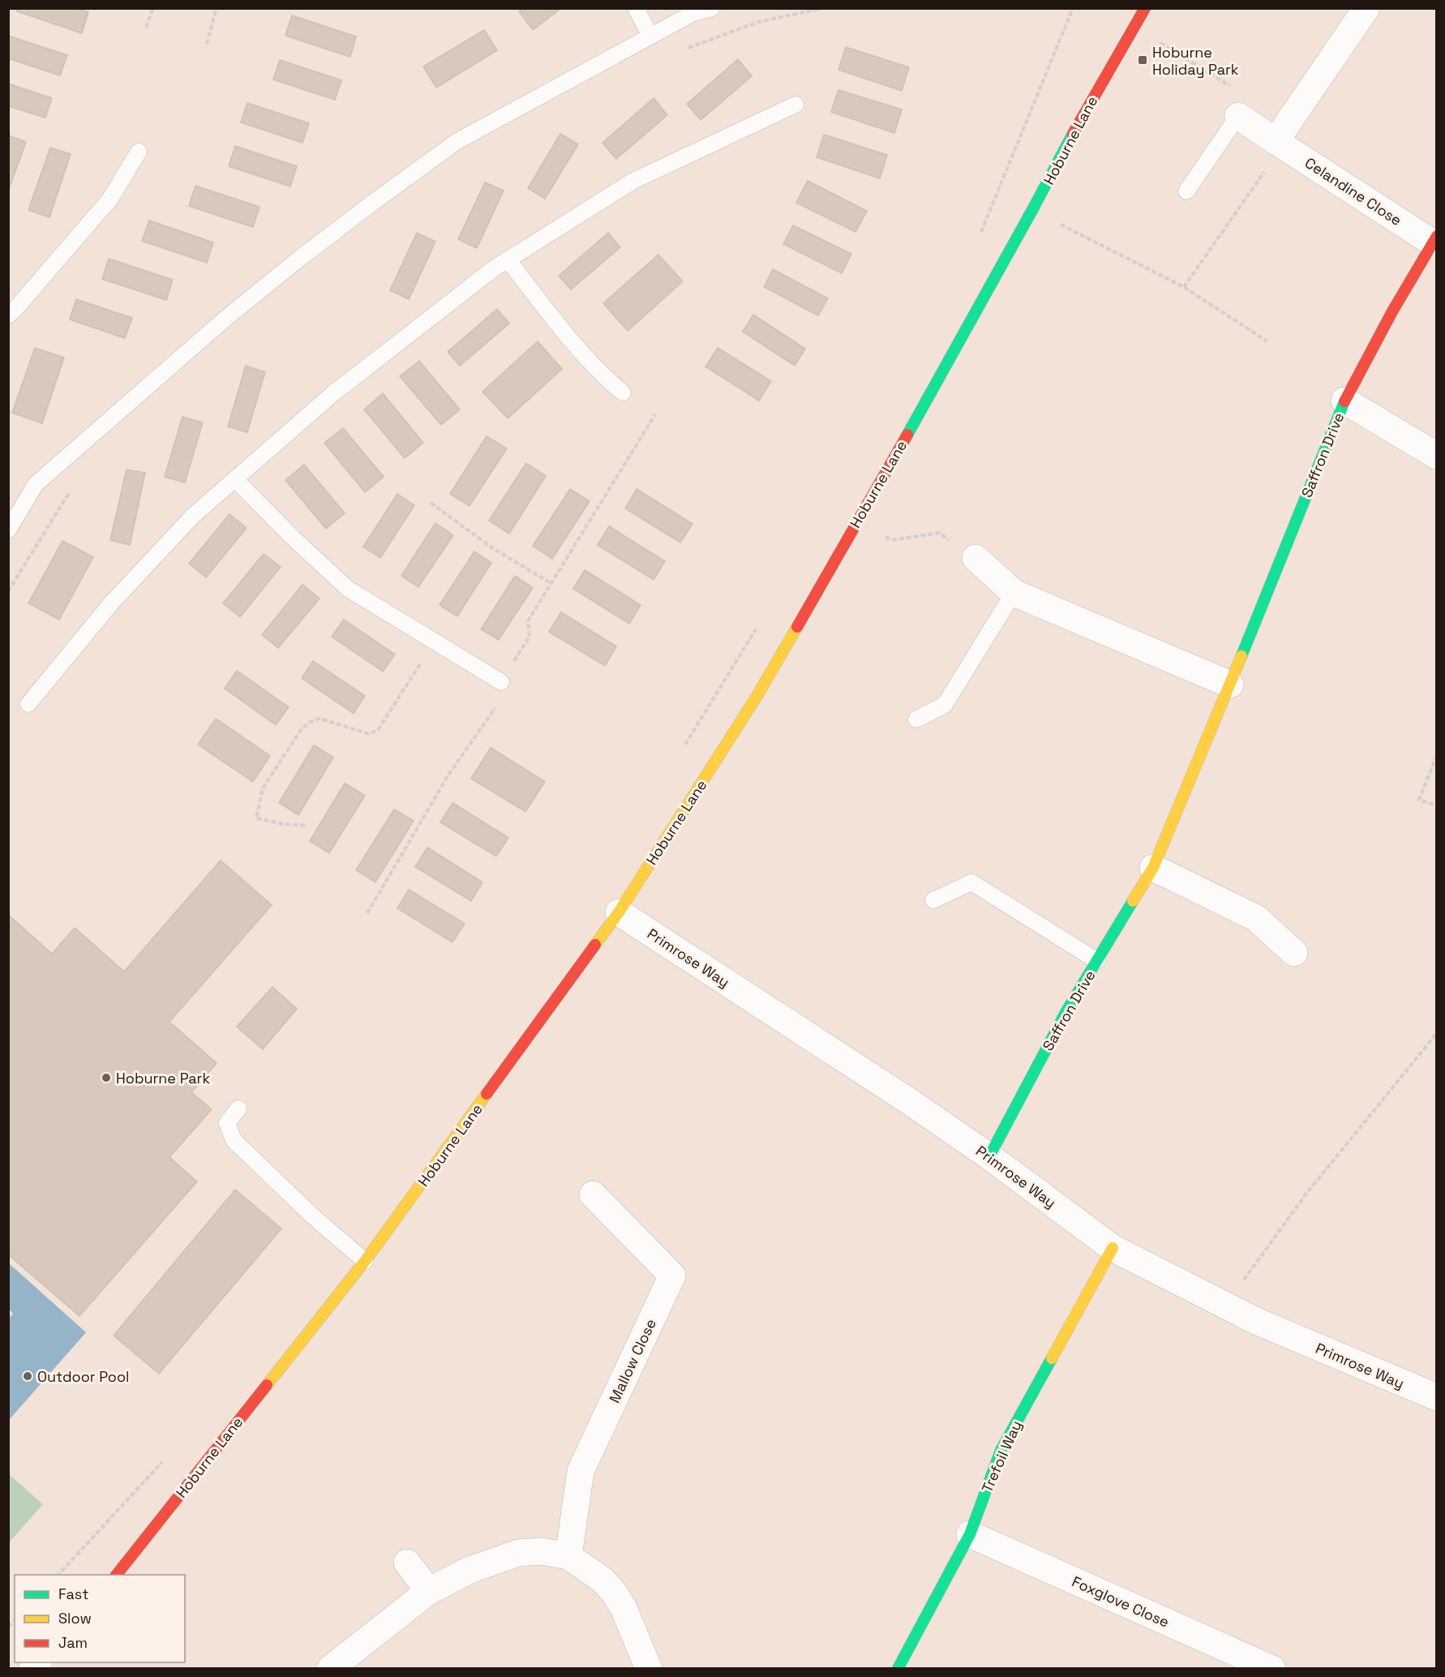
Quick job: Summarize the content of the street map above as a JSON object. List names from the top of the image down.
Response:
{
  "streets": {
    "street": [
      "Hoburne Lane",
      "Celandine Close",
      "Saffron Drive",
      "Primrose Way",
      "Mallow Close",
      "Trefoil Way",
      "Foxglove Close"
    ]
  },
  "crossings": [
    ["Hoburne Lane", "Primrose Way"],
    ["Celandine Close", "Saffron Drive"],
    ["Saffron Drive", "Primrose Way"],
    ["Primrose Way", "Trefoil Way"],
    ["Trefoil Way", "Foxglove Close"]
  ],
  "places": {
    "transit": ["Hoburne Holiday Park"],
    "other": ["Hoburne Park", "Outdoor Pool"]
  },
  "legend": ["Fast", "Slow", "Jam"]
}
